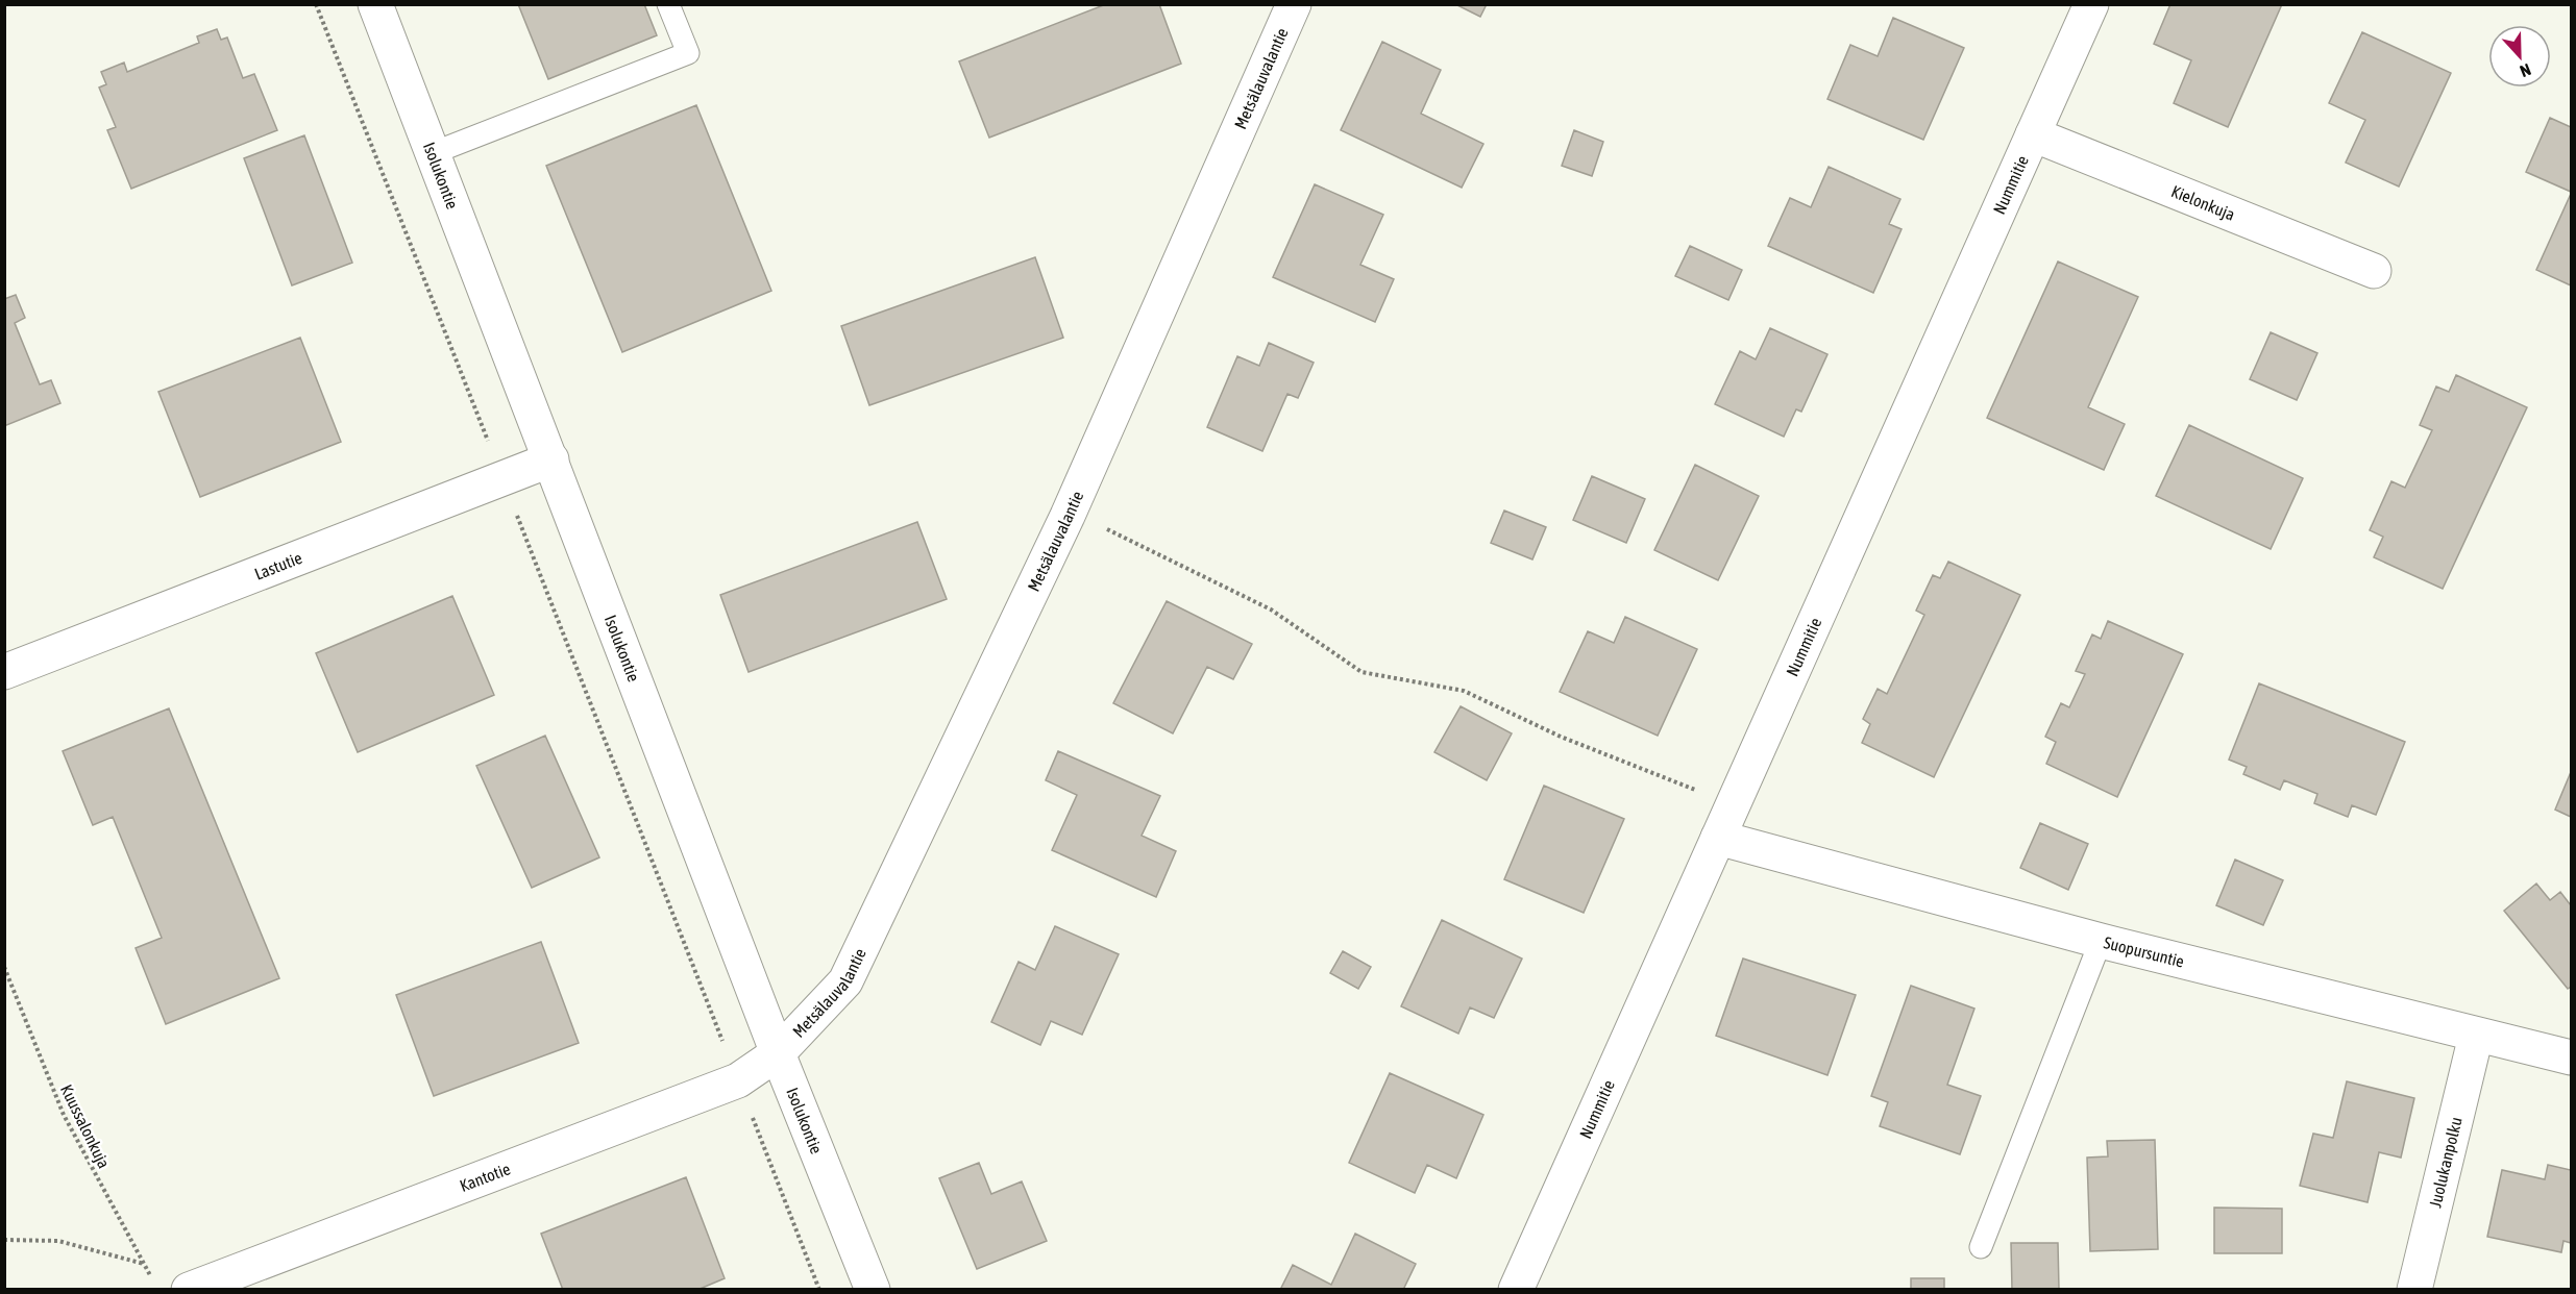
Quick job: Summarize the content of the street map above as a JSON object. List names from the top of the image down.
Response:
{
  "streets": {
    "street": [
      "Metsälauvalantie",
      "Isolukontie",
      "Nummitie",
      "Kielonkuja",
      "Lastutie",
      "Suopursuntie",
      "Juolukanpolku",
      "Kantotie"
    ],
    "path": ["Kuussalonkuja"]
  },
  "crossings": [
    ["Metsälauvalantie", "Isolukontie"],
    ["Metsälauvalantie", "Kantotie"],
    ["Isolukontie", "Lastutie"],
    ["Isolukontie", "Kantotie"],
    ["Nummitie", "Kielonkuja"],
    ["Nummitie", "Suopursuntie"],
    ["Suopursuntie", "Juolukanpolku"]
  ],
  "north": "bottom"
}
